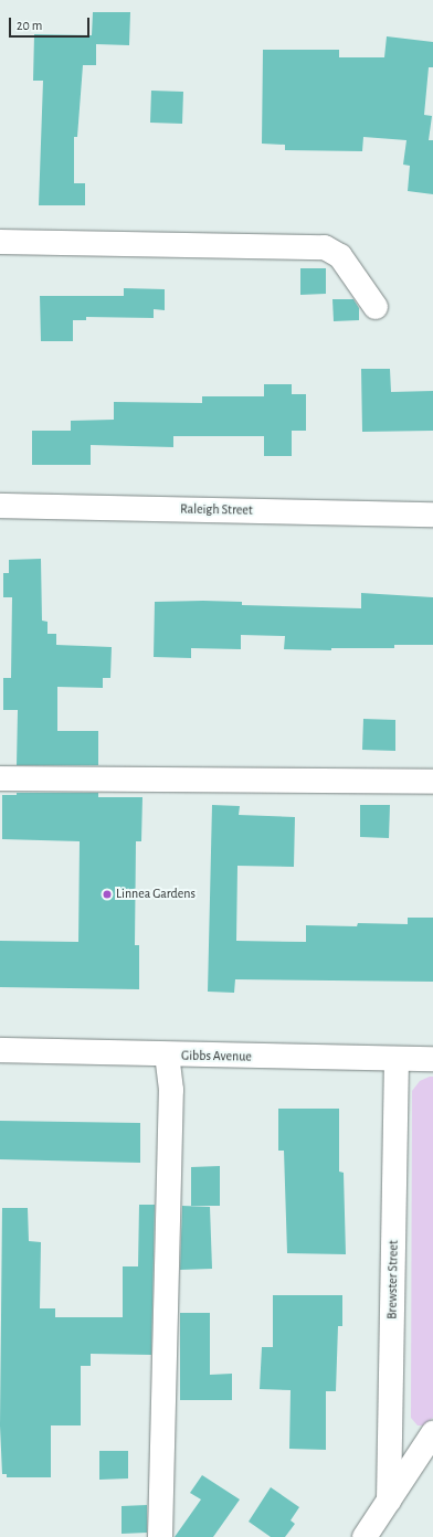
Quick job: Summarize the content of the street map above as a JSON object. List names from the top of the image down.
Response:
{
  "streets": {
    "street": ["Raleigh Street", "Gibbs Avenue", "Brewster Street"]
  },
  "crossings": [
    ["Gibbs Avenue", "Brewster Street"]
  ],
  "places": ["Linnea Gardens"],
  "scale_bar": "20 m"
}
